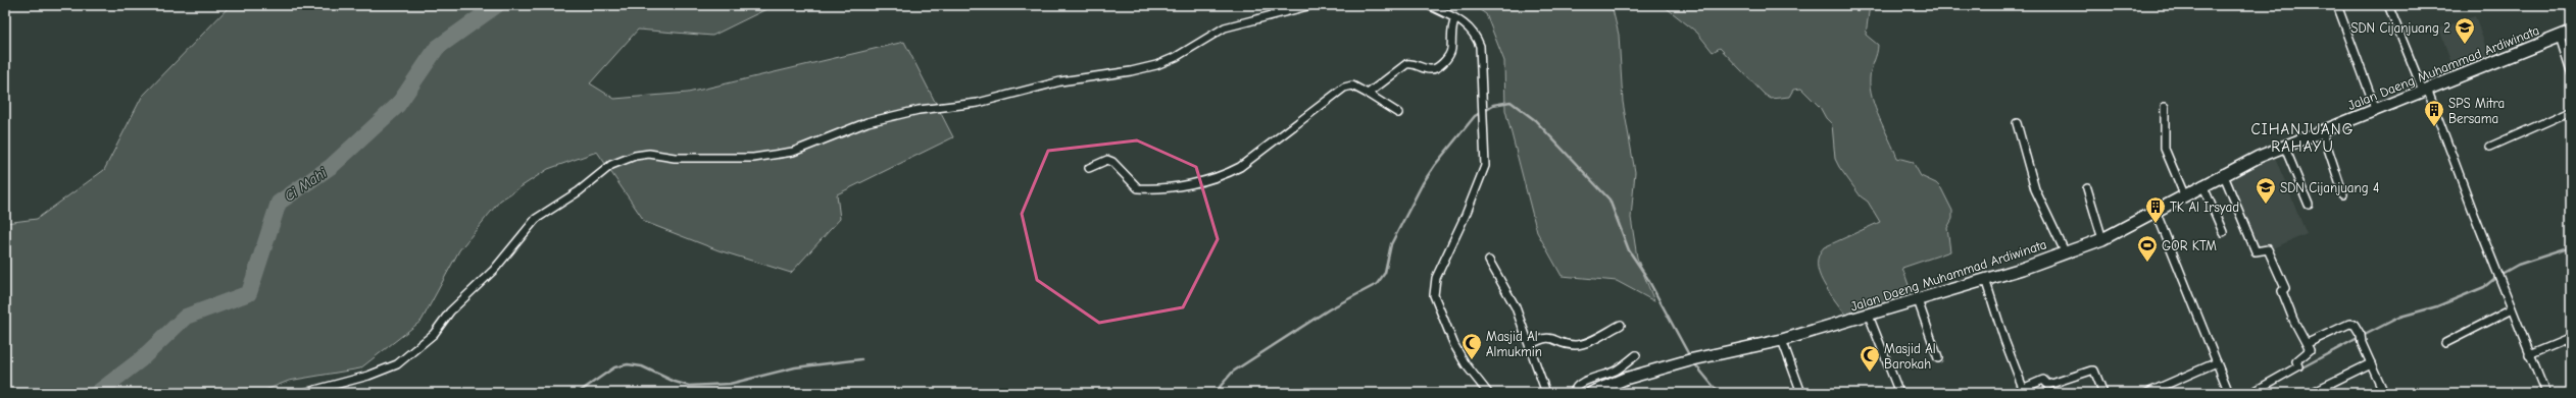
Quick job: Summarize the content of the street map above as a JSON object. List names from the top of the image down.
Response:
{
  "streets": {
    "main road": ["Jalan Daeng Muhammad Ardiwinata"]
  },
  "districts": ["CIHANJUANG RAHAYU"],
  "water": ["Ci Mahi"],
  "places": {
    "school or university": ["SDN Cijanjuang 2", "SDN Cijanjuang 4"],
    "building": ["SPS Mitra Bersama", "TK Al Irsyad"],
    "sports": ["GOR KTM"],
    "mosque": ["Masjid Al Almukmin", "Masjid Al Barokah"]
  }
}
